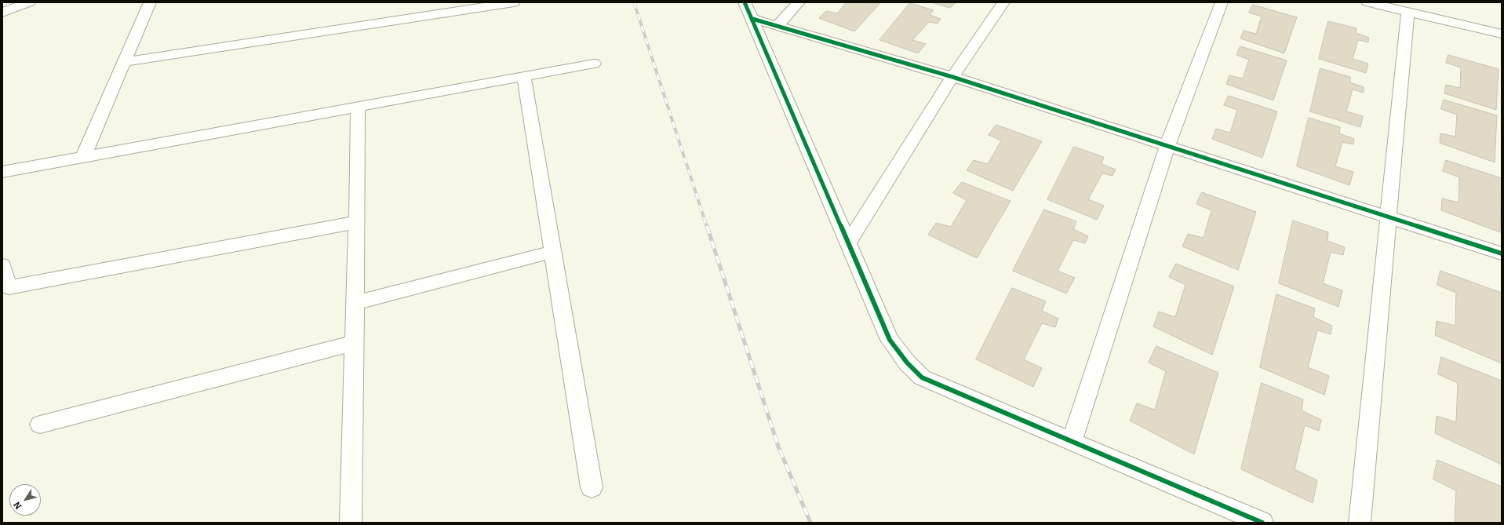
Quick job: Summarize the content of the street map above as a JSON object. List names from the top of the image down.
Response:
{
  "north": "bottom left"
}
